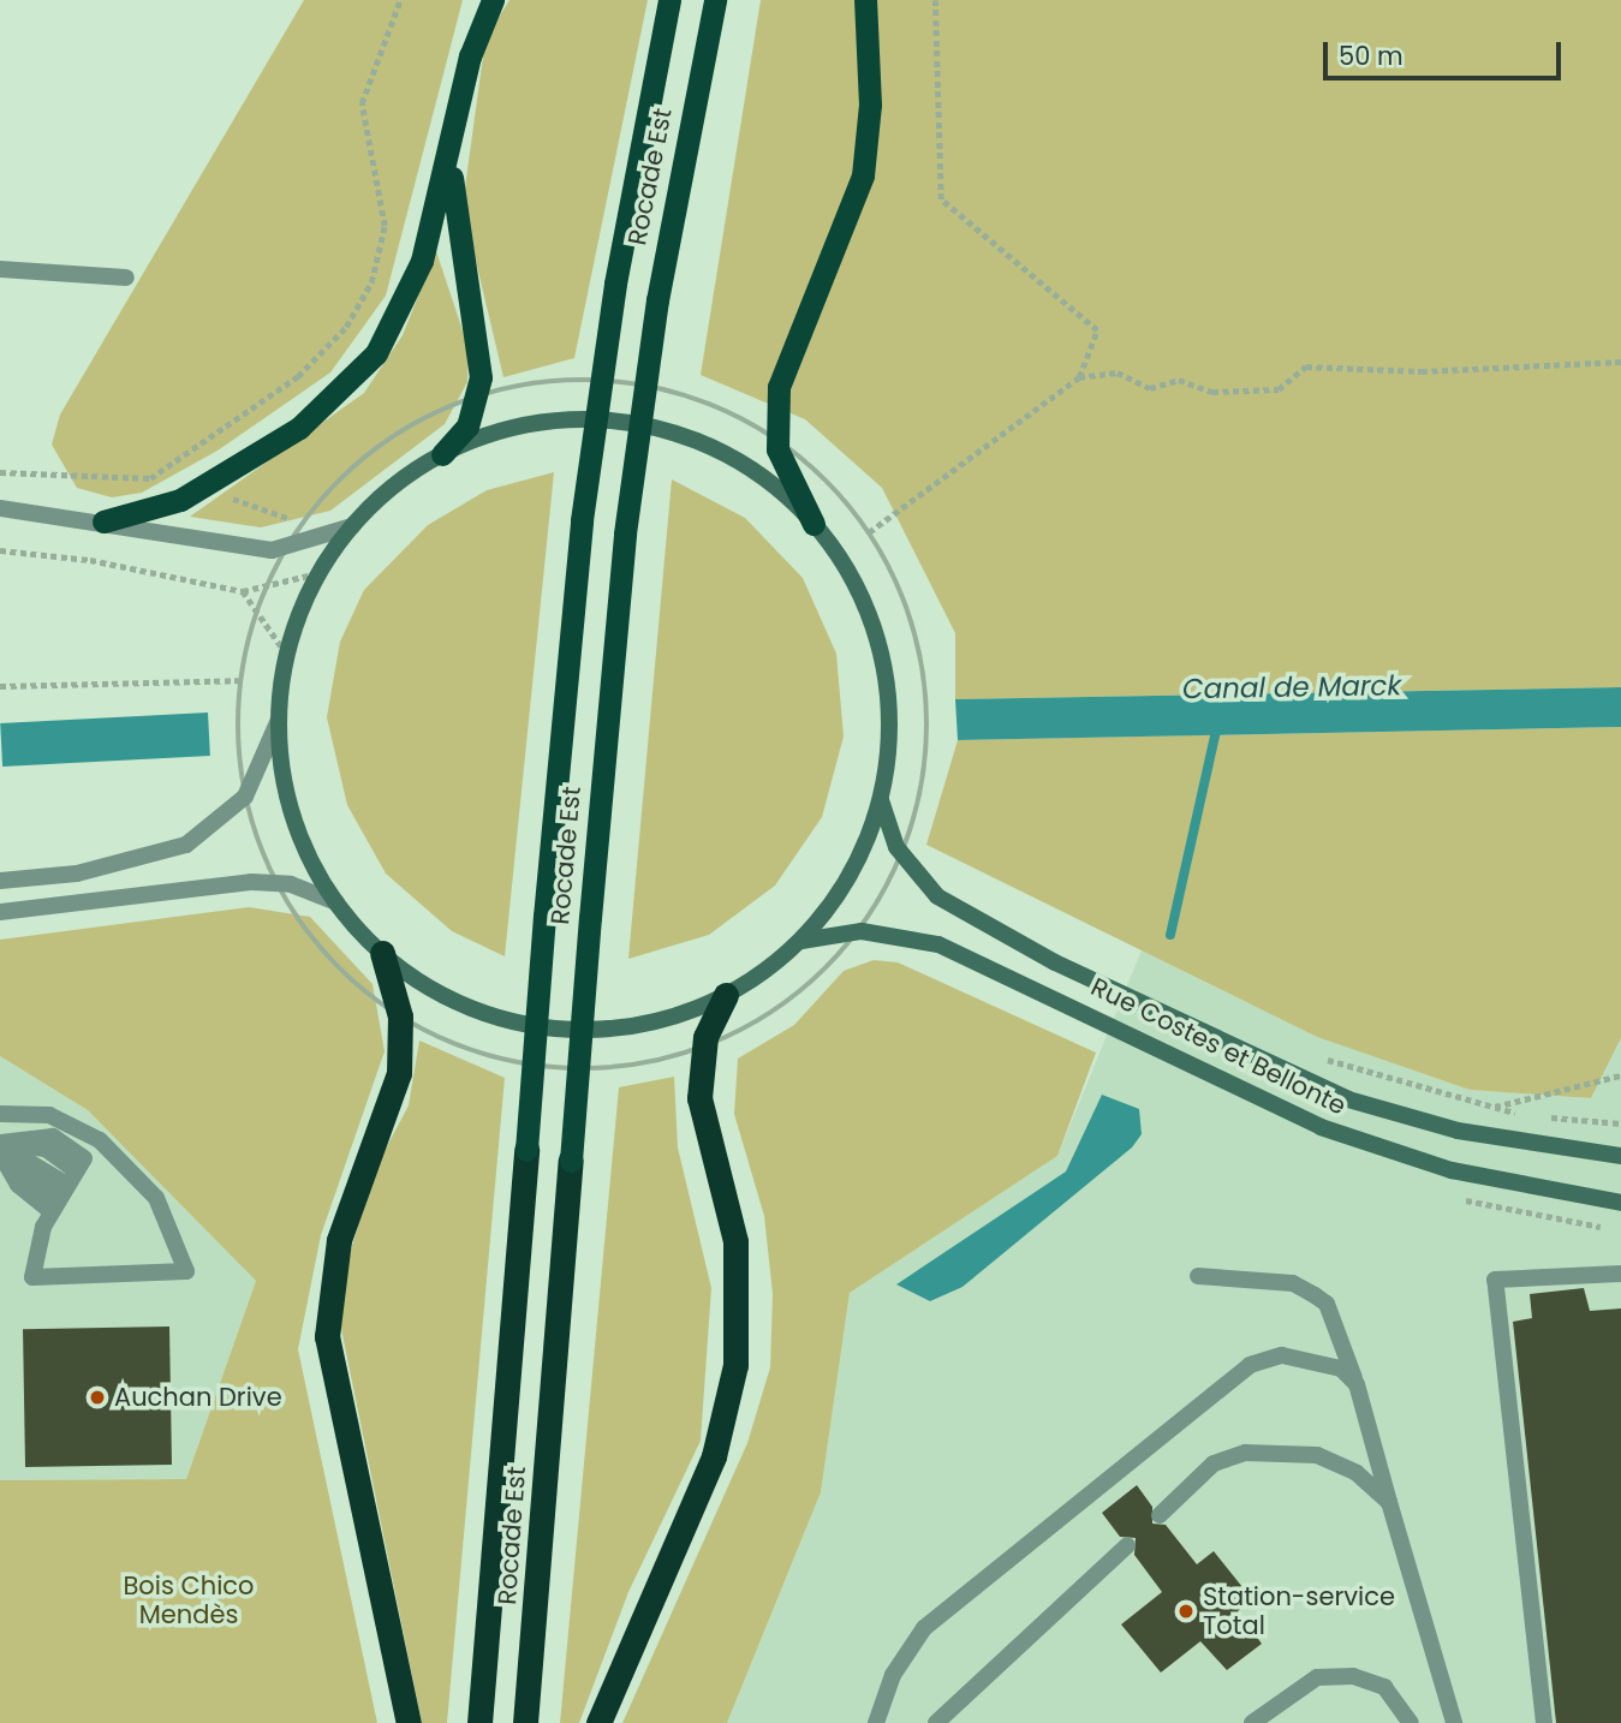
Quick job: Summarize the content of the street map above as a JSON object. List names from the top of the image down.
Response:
{
  "streets": {
    "highway": ["Rocade Est"],
    "main road": ["Rue Costes et Bellonte"]
  },
  "water": ["Canal de Marck"],
  "parks": ["Bois Chico Mendès"],
  "places": ["Auchan Drive", "Station-service Total"],
  "scale_bar": "50 m"
}
